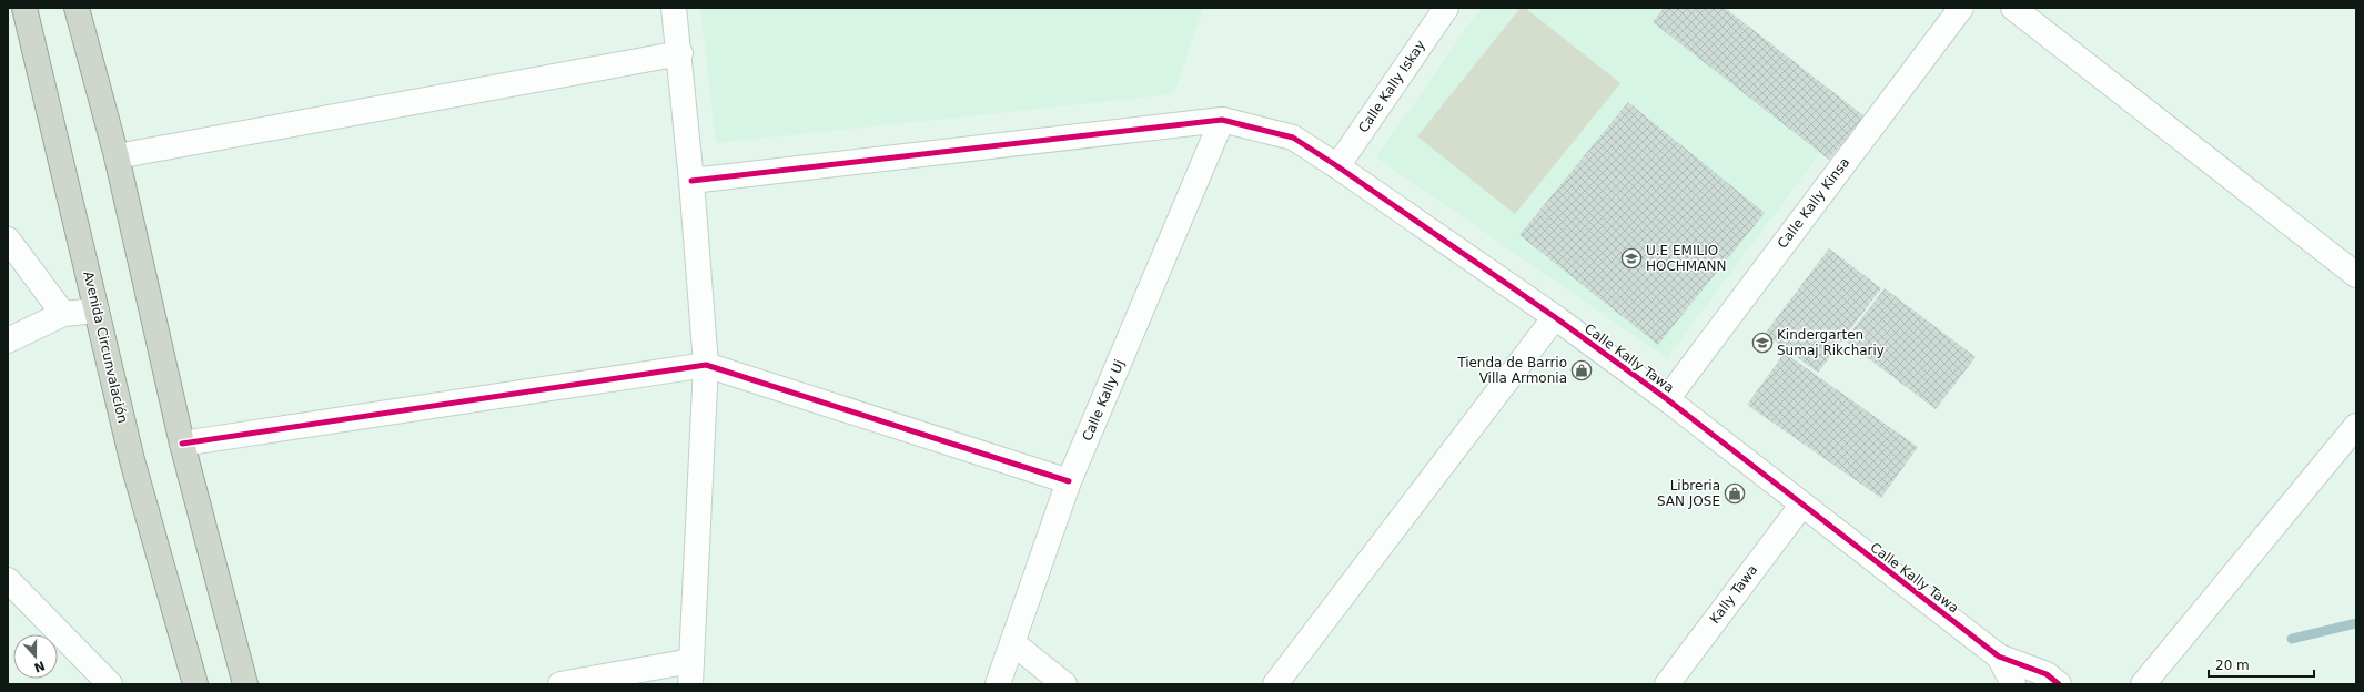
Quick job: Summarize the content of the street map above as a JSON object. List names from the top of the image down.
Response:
{
  "streets": {
    "highway": ["Avenida Circunvalación"],
    "street": [
      "Calle Kally Iskay",
      "Calle Kally Kinsa",
      "Calle Kally Tawa",
      "Calle Kally Uj",
      "Kally Tawa"
    ]
  },
  "crossings": [
    ["Calle Kally Iskay", "Calle Kally Tawa"],
    ["Calle Kally Kinsa", "Calle Kally Tawa"],
    ["Calle Kally Tawa", "Calle Kally Uj"],
    ["Calle Kally Tawa", "Kally Tawa"]
  ],
  "places": {
    "school or university": ["U.E EMILIO HOCHMANN", "Kindergarten Sumaj Rikchariy"],
    "shop": ["Tienda de Barrio Villa Armonia", "Libreria SAN JOSE"]
  },
  "scale_bar": "20 m",
  "north": "bottom"
}
